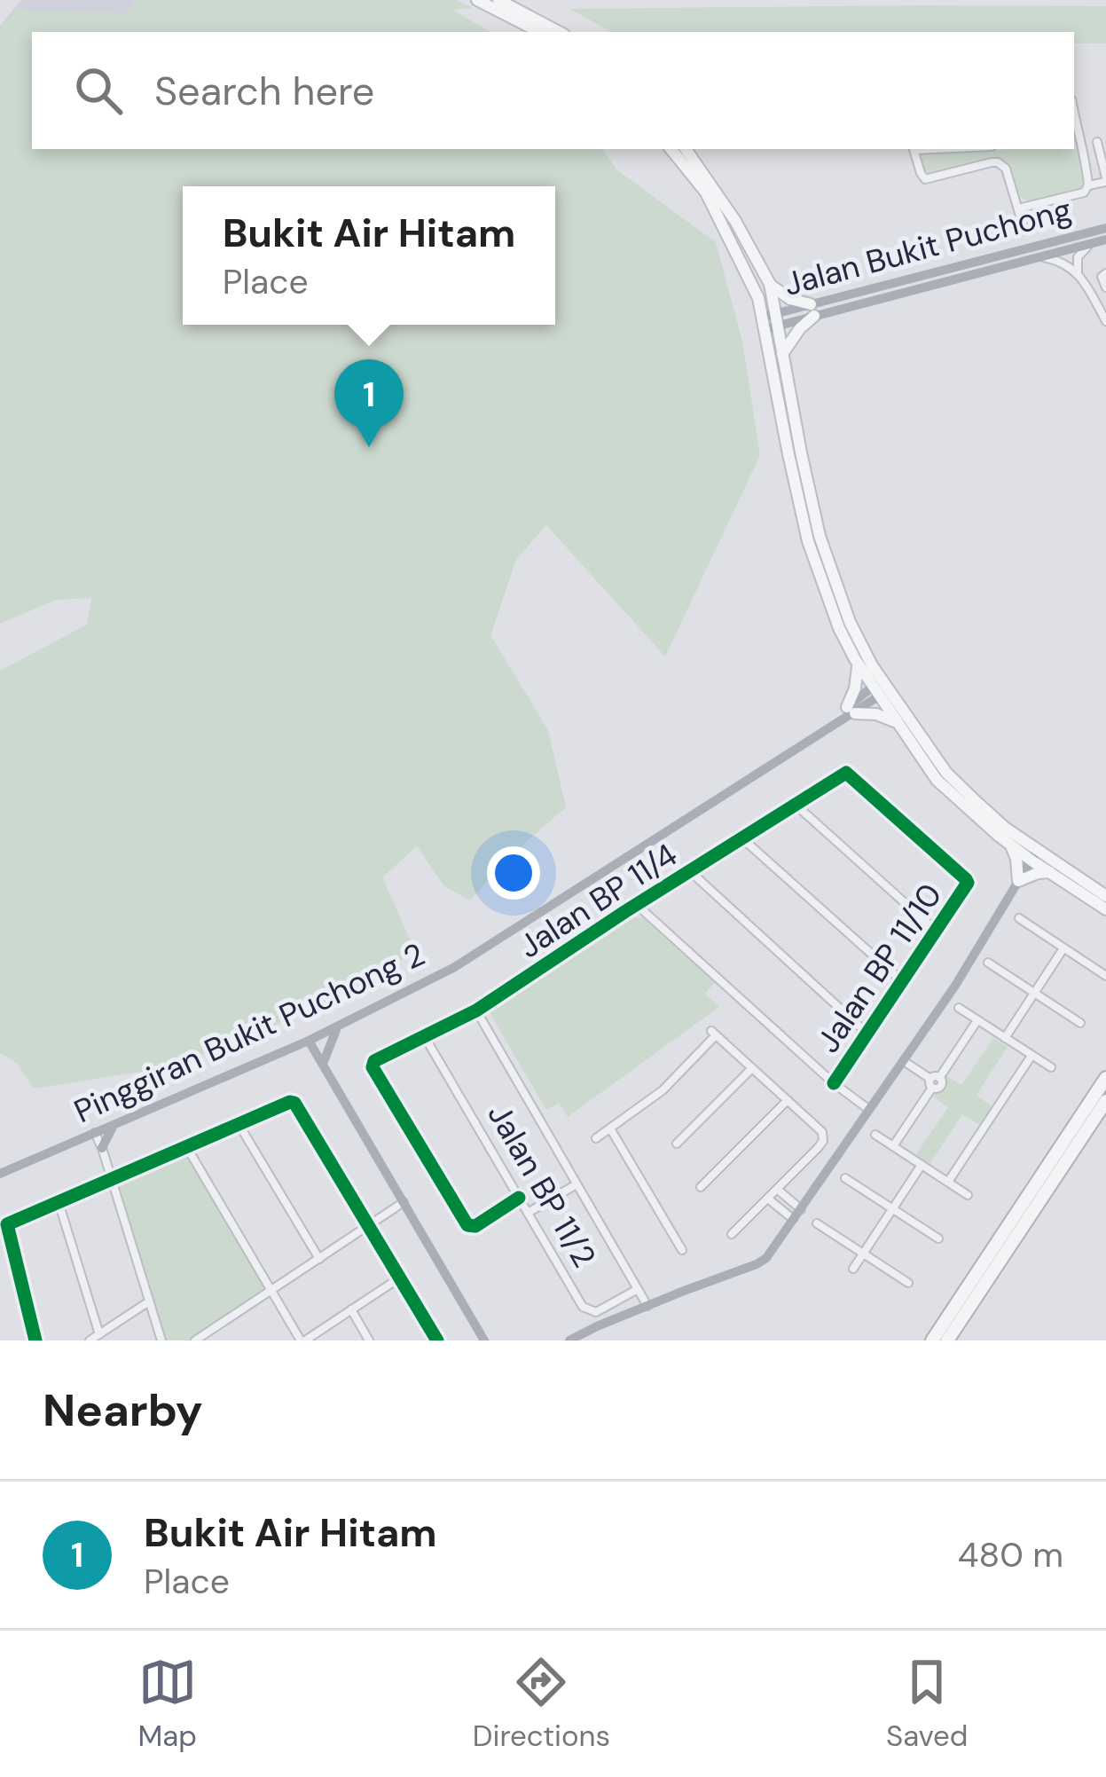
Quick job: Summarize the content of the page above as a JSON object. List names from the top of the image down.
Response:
{
  "streets": {
    "street": [
      "Jalan Bukit Puchong",
      "Jalan BP 11/4",
      "Jalan BP 11/10",
      "Pinggiran Bukit Puchong 2",
      "Jalan BP 11/2"
    ]
  },
  "crossings": [
    ["Jalan BP 11/4", "Jalan BP 11/10"],
    ["Jalan BP 11/4", "Jalan BP 11/2"]
  ],
  "page": {
    "search": "Search here",
    "popup": ["Bukit Air Hitam", "Place"],
    "pins": "1",
    "heading": "Nearby",
    "list": [
      {
        "mark": "1",
        "name": "Bukit Air Hitam",
        "note": "Place",
        "value": "480 m"
      }
    ],
    "nav": ["Map", "Directions", "Saved"]
  }
}
